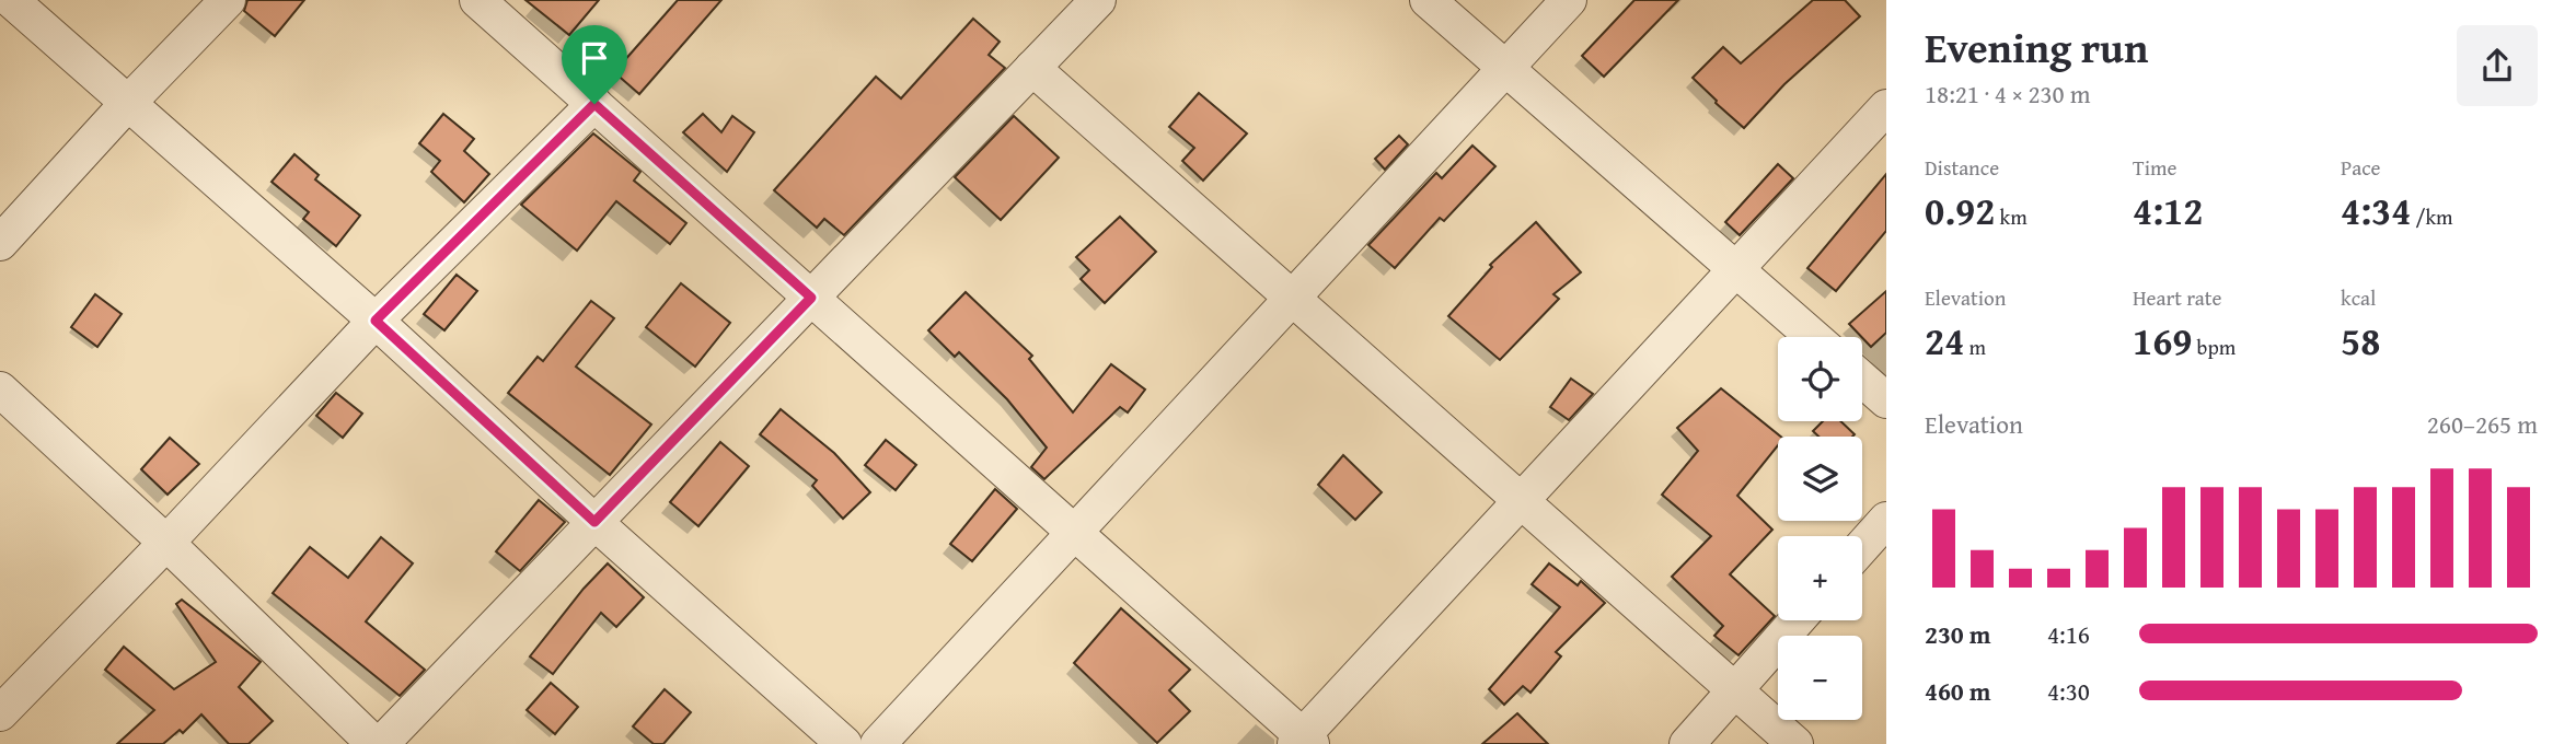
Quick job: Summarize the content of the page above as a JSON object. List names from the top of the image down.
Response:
{
  "page": {
    "heading": ["Evening run", "18:21 · 4 × 230 m"],
    "stats": [
      ["Distance", "0.92 km"],
      ["Time", "4:12"],
      ["Pace", "4:34 /km"],
      ["Elevation", "24 m"],
      ["Heart rate", "169 bpm"],
      ["kcal", "58"]
    ],
    "map_buttons": ["+", "−"],
    "chart": ["Elevation", "260–265 m"],
    "list": [
      {
        "name": "230 m",
        "note": "4:16"
      },
      {
        "name": "460 m",
        "note": "4:30"
      }
    ]
  }
}
